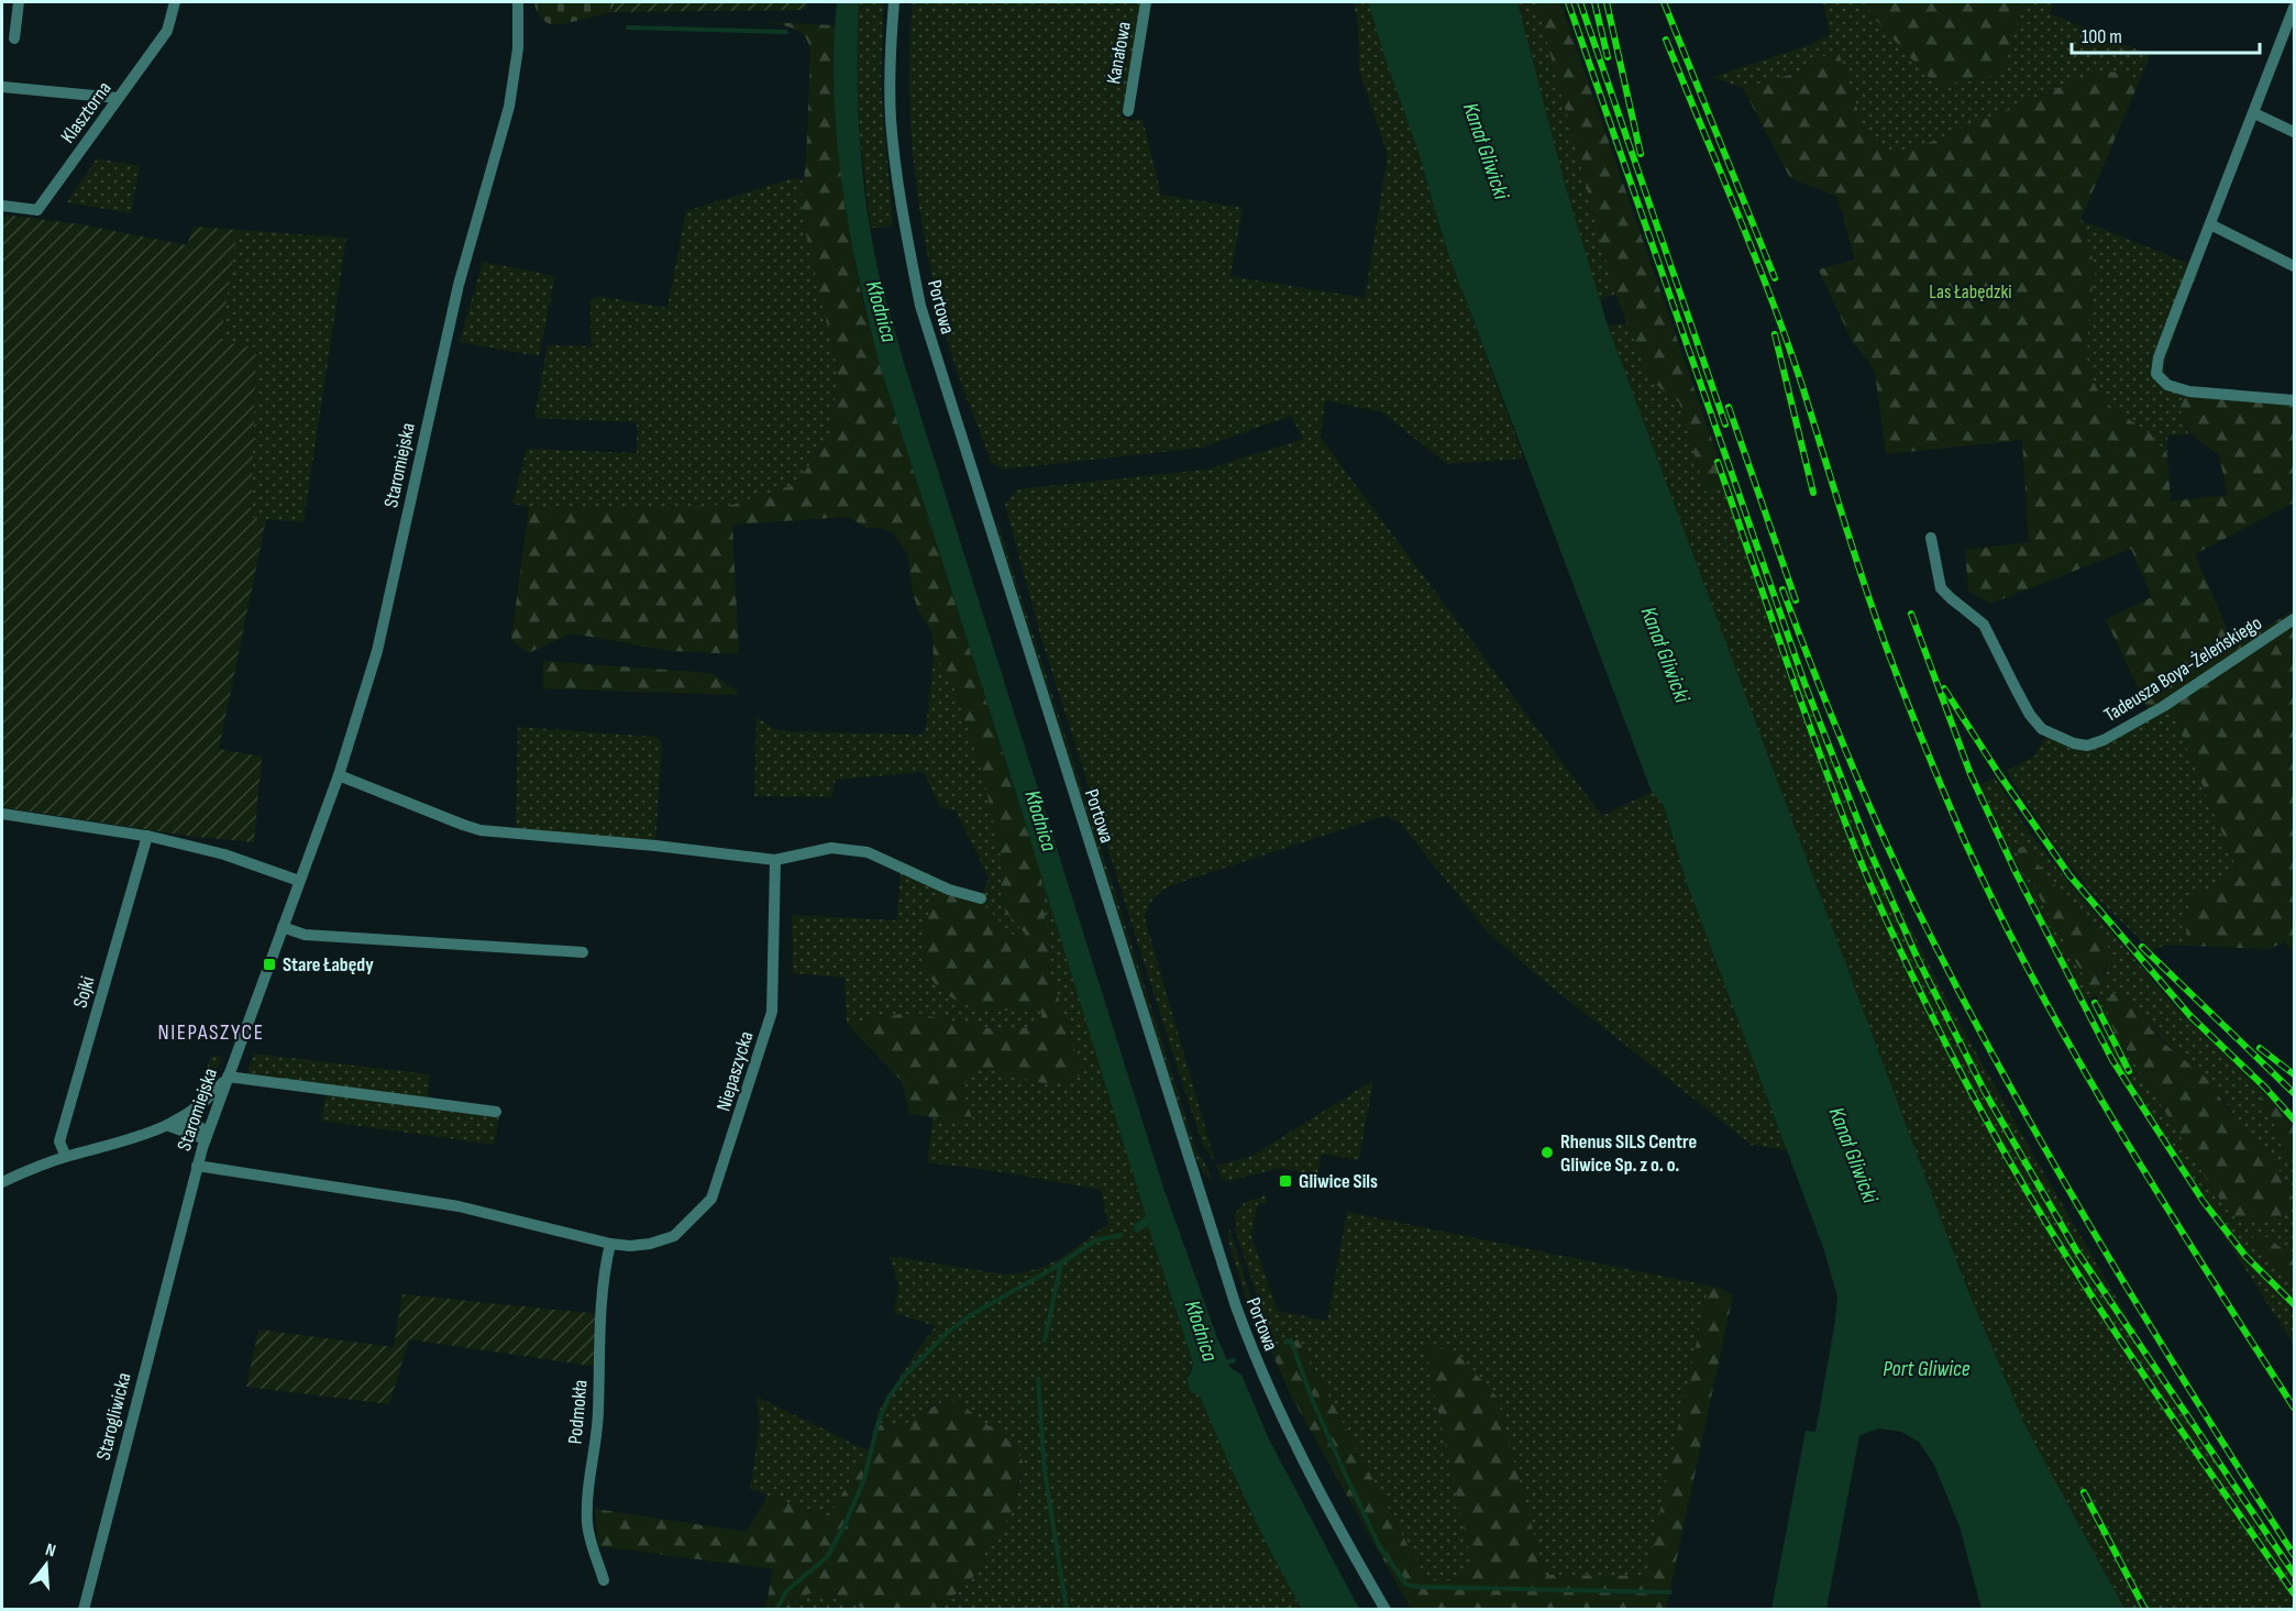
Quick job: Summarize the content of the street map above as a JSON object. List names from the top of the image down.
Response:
{
  "streets": {
    "street": [
      "Kanałowa",
      "Klasztorna",
      "Portowa",
      "Staromiejska",
      "Tadeusza Boya-Żeleńskiego",
      "Sojki",
      "Niepaszycka",
      "Podmokła",
      "Starogliwicka"
    ]
  },
  "crossings": [
    ["Staromiejska", "Niepaszycka"],
    ["Staromiejska", "Starogliwicka"],
    ["Niepaszycka", "Podmokła"]
  ],
  "districts": ["NIEPASZYCE"],
  "water": ["Kanał Gliwicki", "Kłodnica", "Port Gliwice"],
  "parks": ["Las Łabędzki"],
  "places": {
    "transit": ["Stare Łabędy", "Gliwice Sils"],
    "other": ["Rhenus SILS Centre Gliwice Sp. z o. o."]
  },
  "scale_bar": "100 m",
  "north": "top"
}
